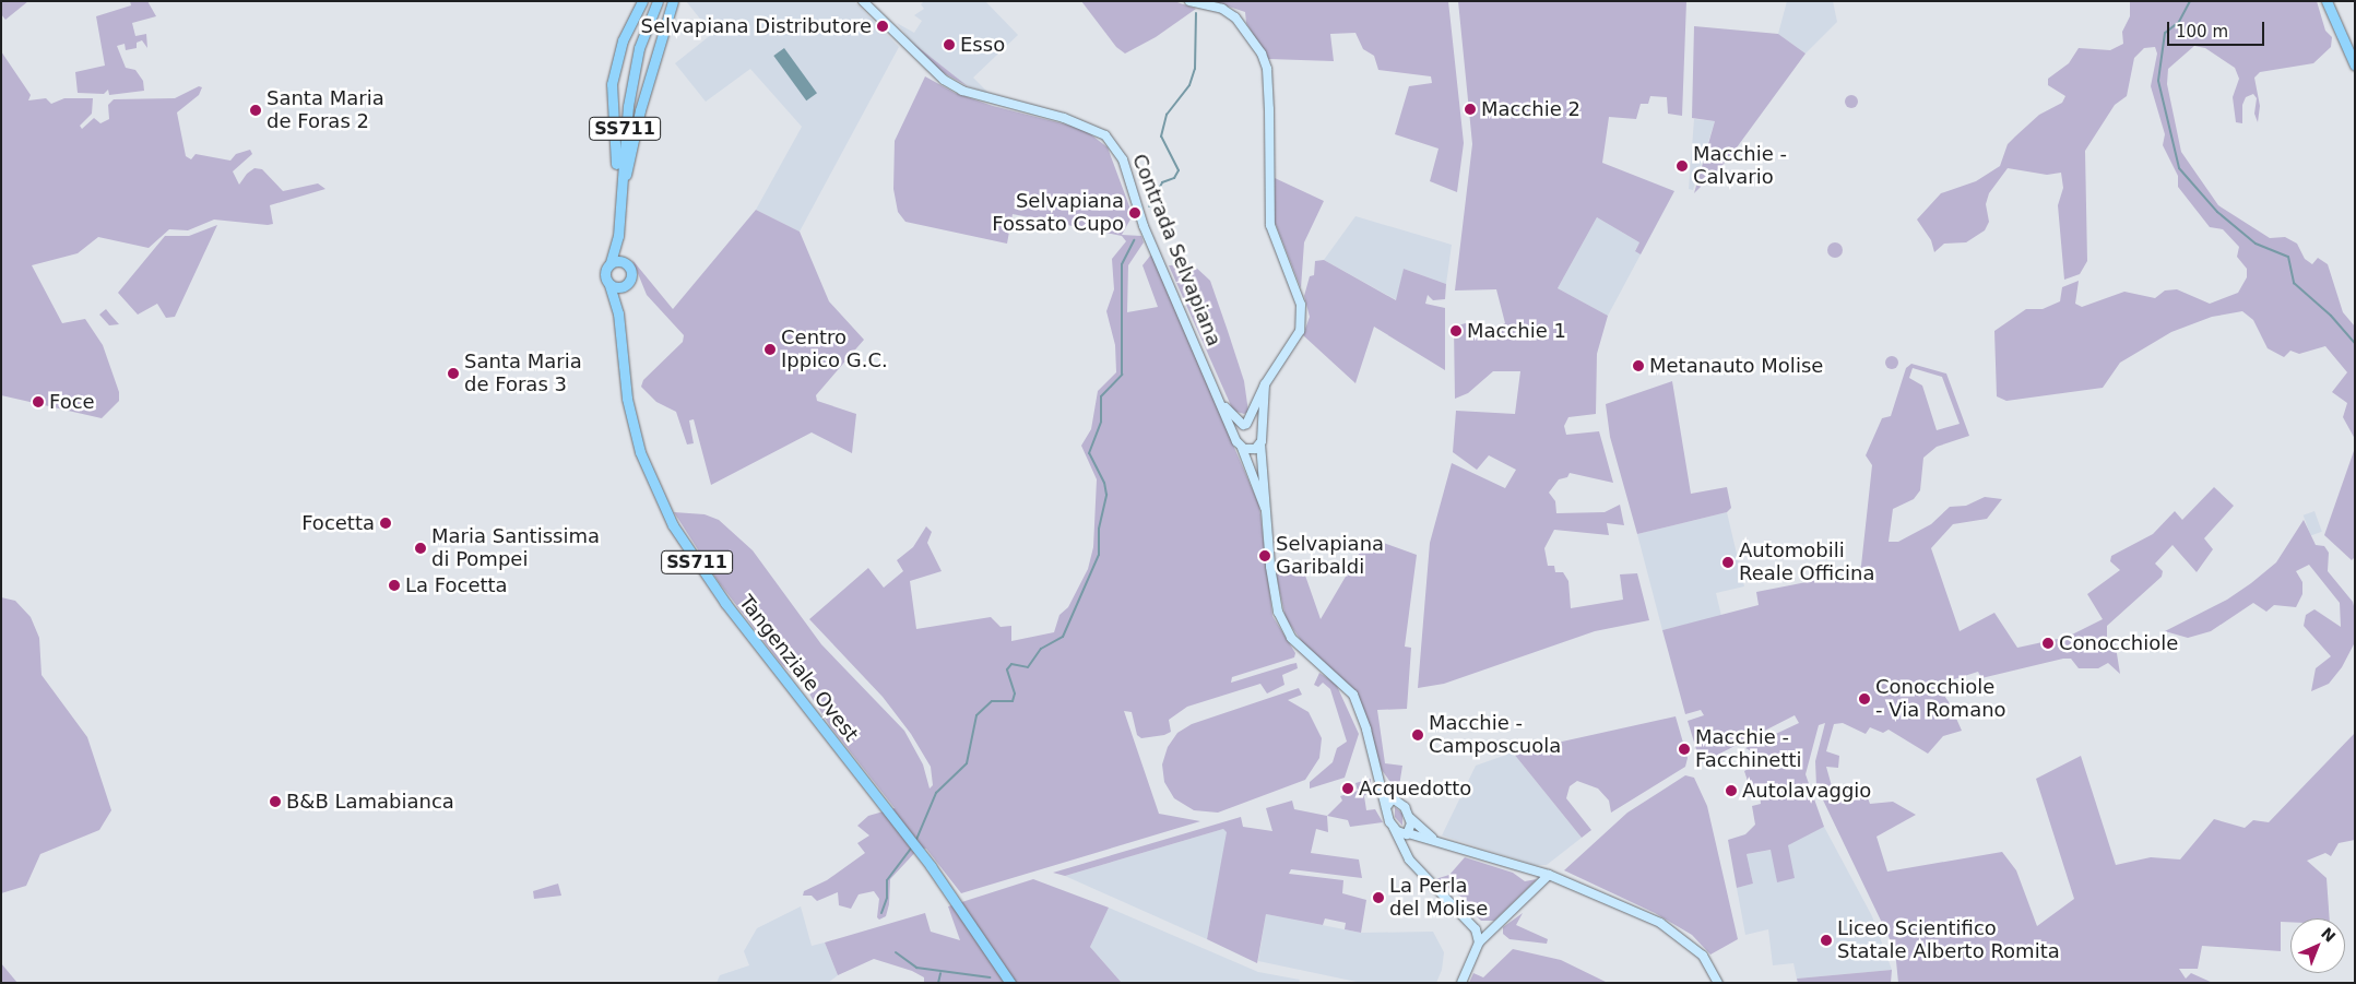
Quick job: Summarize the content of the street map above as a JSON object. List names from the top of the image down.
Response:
{
  "streets": {
    "main road": ["SS711", "Contrada Selvapiana", "Tangenziale Ovest"]
  },
  "crossings": [
    ["SS711", "Tangenziale Ovest"]
  ],
  "places": [
    "Selvapiana Distributore",
    "Esso",
    "Macchie 2",
    "Santa Maria de Foras 2",
    "Macchie - Calvario",
    "Selvapiana Fossato Cupo",
    "Macchie 1",
    "Centro Ippico G.C.",
    "Metanauto Molise",
    "Santa Maria de Foras 3",
    "Foce",
    "Focetta",
    "Maria Santissima di Pompei",
    "Selvapiana Garibaldi",
    "Automobili Reale Officina",
    "La Focetta",
    "Conocchiole",
    "Conocchiole - Via Romano",
    "Macchie - Camposcuola",
    "Macchie - Facchinetti",
    "Acquedotto",
    "Autolavaggio",
    "B&B Lamabianca",
    "La Perla del Molise",
    "Liceo Scientifico Statale Alberto Romita"
  ],
  "scale_bar": "100 m",
  "north": "top right"
}
